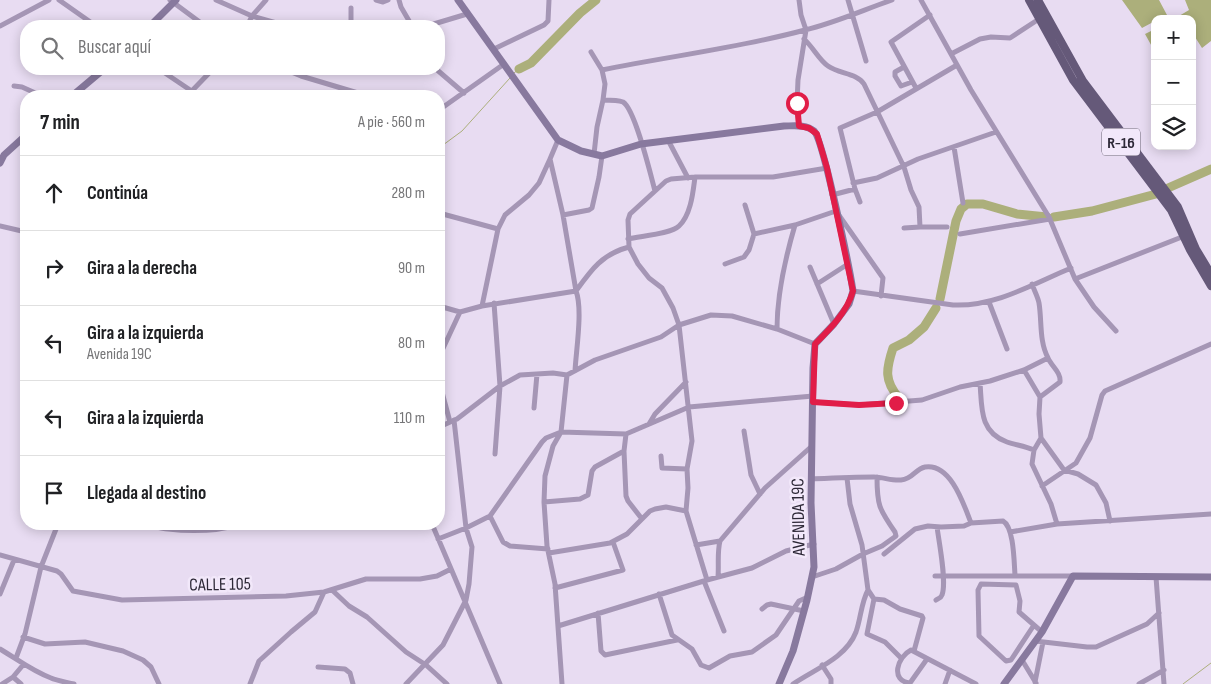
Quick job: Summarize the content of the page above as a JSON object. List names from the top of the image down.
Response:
{
  "streets": {
    "main road": ["R-16"],
    "street": ["AVENIDA 19C", "CALLE 105"]
  },
  "page": {
    "map_buttons": ["+", "−"],
    "search": "Buscar aquí",
    "heading": ["7 min", "A pie · 560 m"],
    "list": [
      ["Continúa", "280 m"],
      ["Gira a la derecha", "90 m"],
      ["Gira a la izquierda", "Avenida 19C", "80 m"],
      ["Gira a la izquierda", "110 m"],
      "Llegada al destino"
    ]
  }
}
